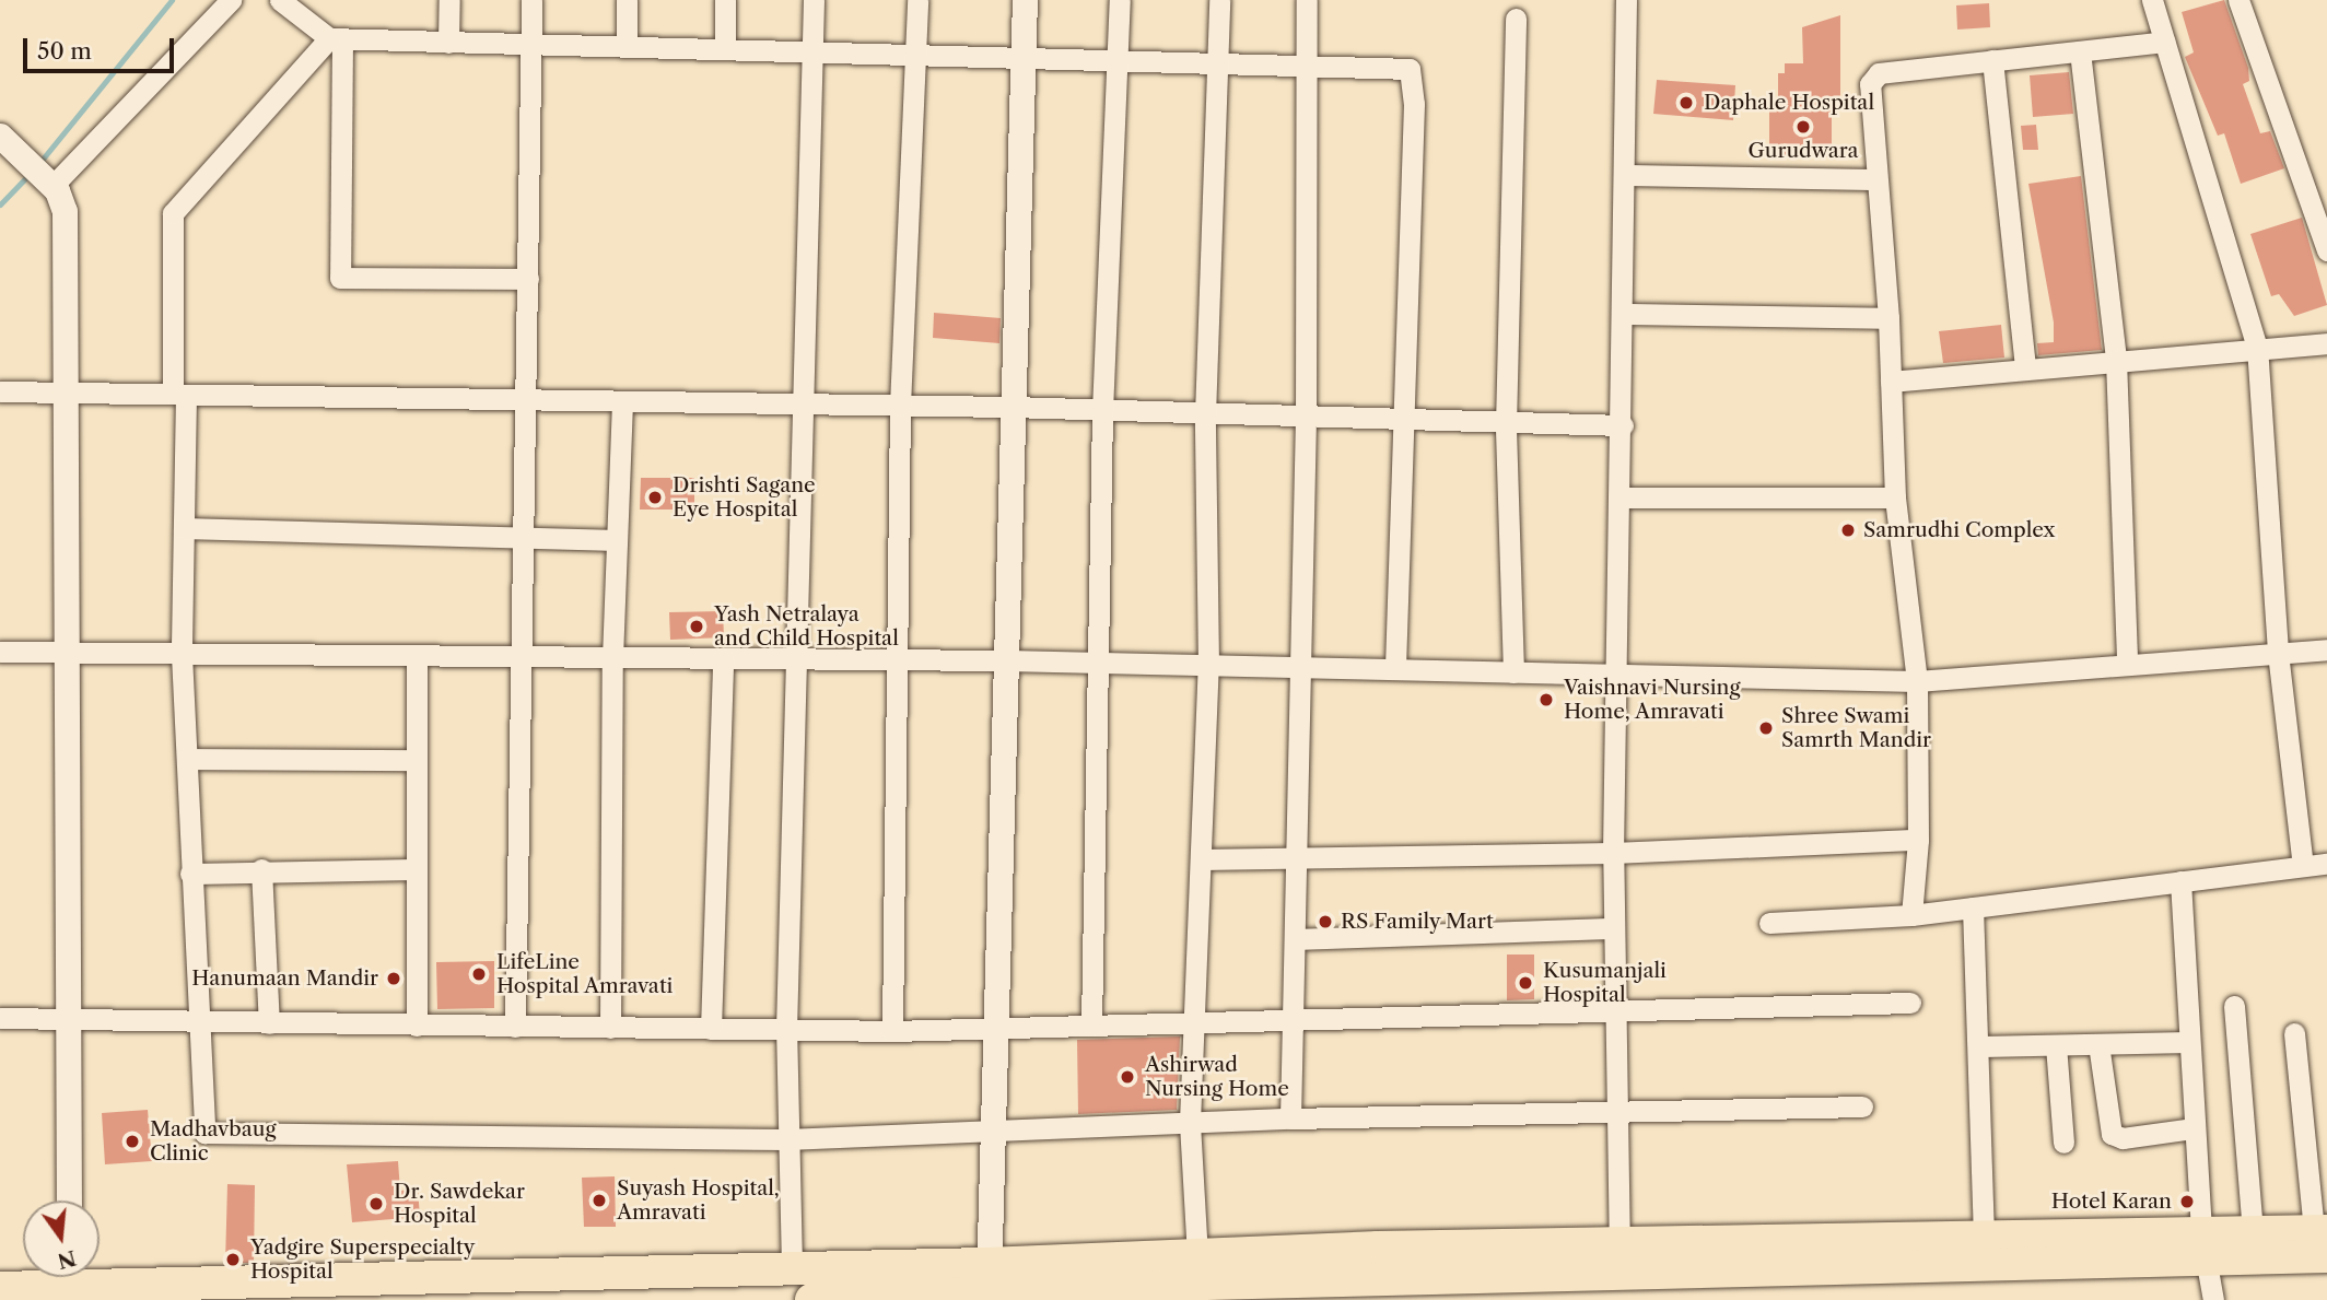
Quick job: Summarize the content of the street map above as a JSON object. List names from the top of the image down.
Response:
{
  "places": [
    "Daphale Hospital",
    "Gurudwara",
    "Drishti Sagane Eye Hospital",
    "Samrudhi Complex",
    "Yash Netralaya and Child Hospital",
    "Vaishnavi Nursing Home, Amravati",
    "Shree Swami Samrth Mandir",
    "RS Family Mart",
    "LifeLine Hospital Amravati",
    "Hanumaan Mandir",
    "Kusumanjali Hospital",
    "Ashirwad Nursing Home",
    "Madhavbaug Clinic",
    "Suyash Hospital, Amravati",
    "Hotel Karan",
    "Dr. Sawdekar Hospital",
    "Yadgire Superspecialty Hospital"
  ],
  "scale_bar": "50 m",
  "north": "bottom"
}
